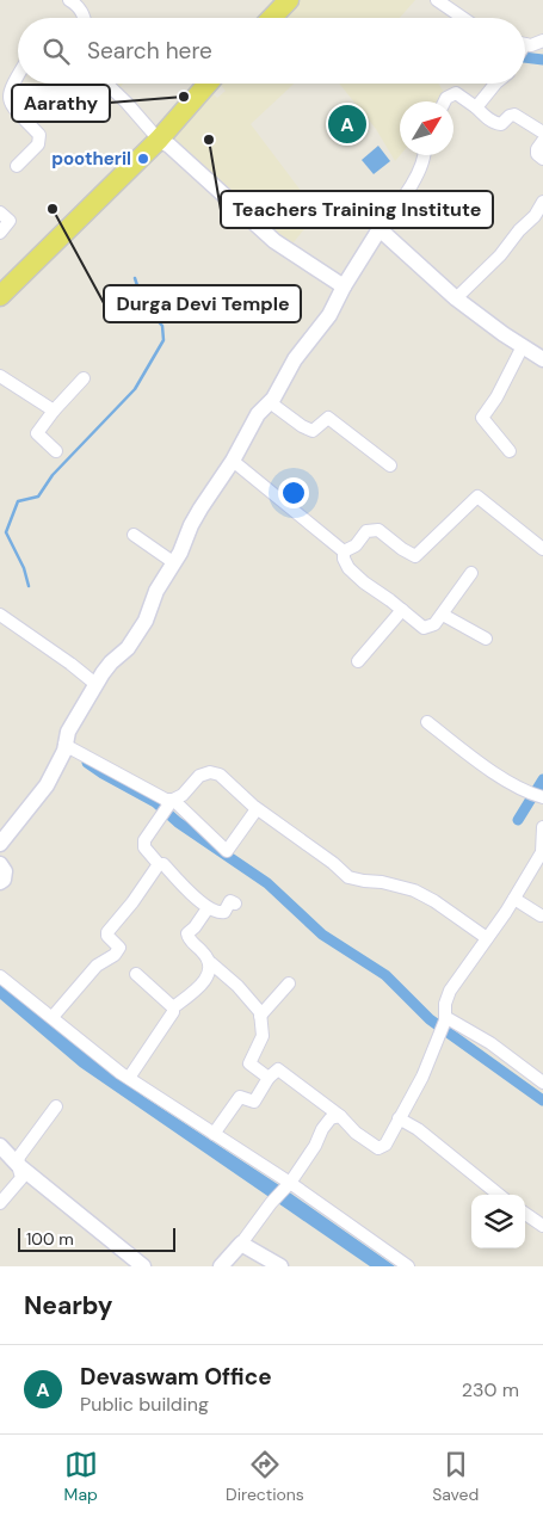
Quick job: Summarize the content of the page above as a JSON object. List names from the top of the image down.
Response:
{
  "places": [
    "Aarathy",
    "Teachers Training Institute",
    "pootheril",
    "Durga Devi Temple"
  ],
  "scale_bar": "100 m",
  "north": "top right",
  "page": {
    "search": "Search here",
    "pins": "A",
    "scale": "100 m",
    "heading": "Nearby",
    "list": [
      {
        "mark": "A",
        "name": "Devaswam Office",
        "note": "Public building",
        "value": "230 m"
      }
    ],
    "nav": ["Map", "Directions", "Saved"]
  }
}
